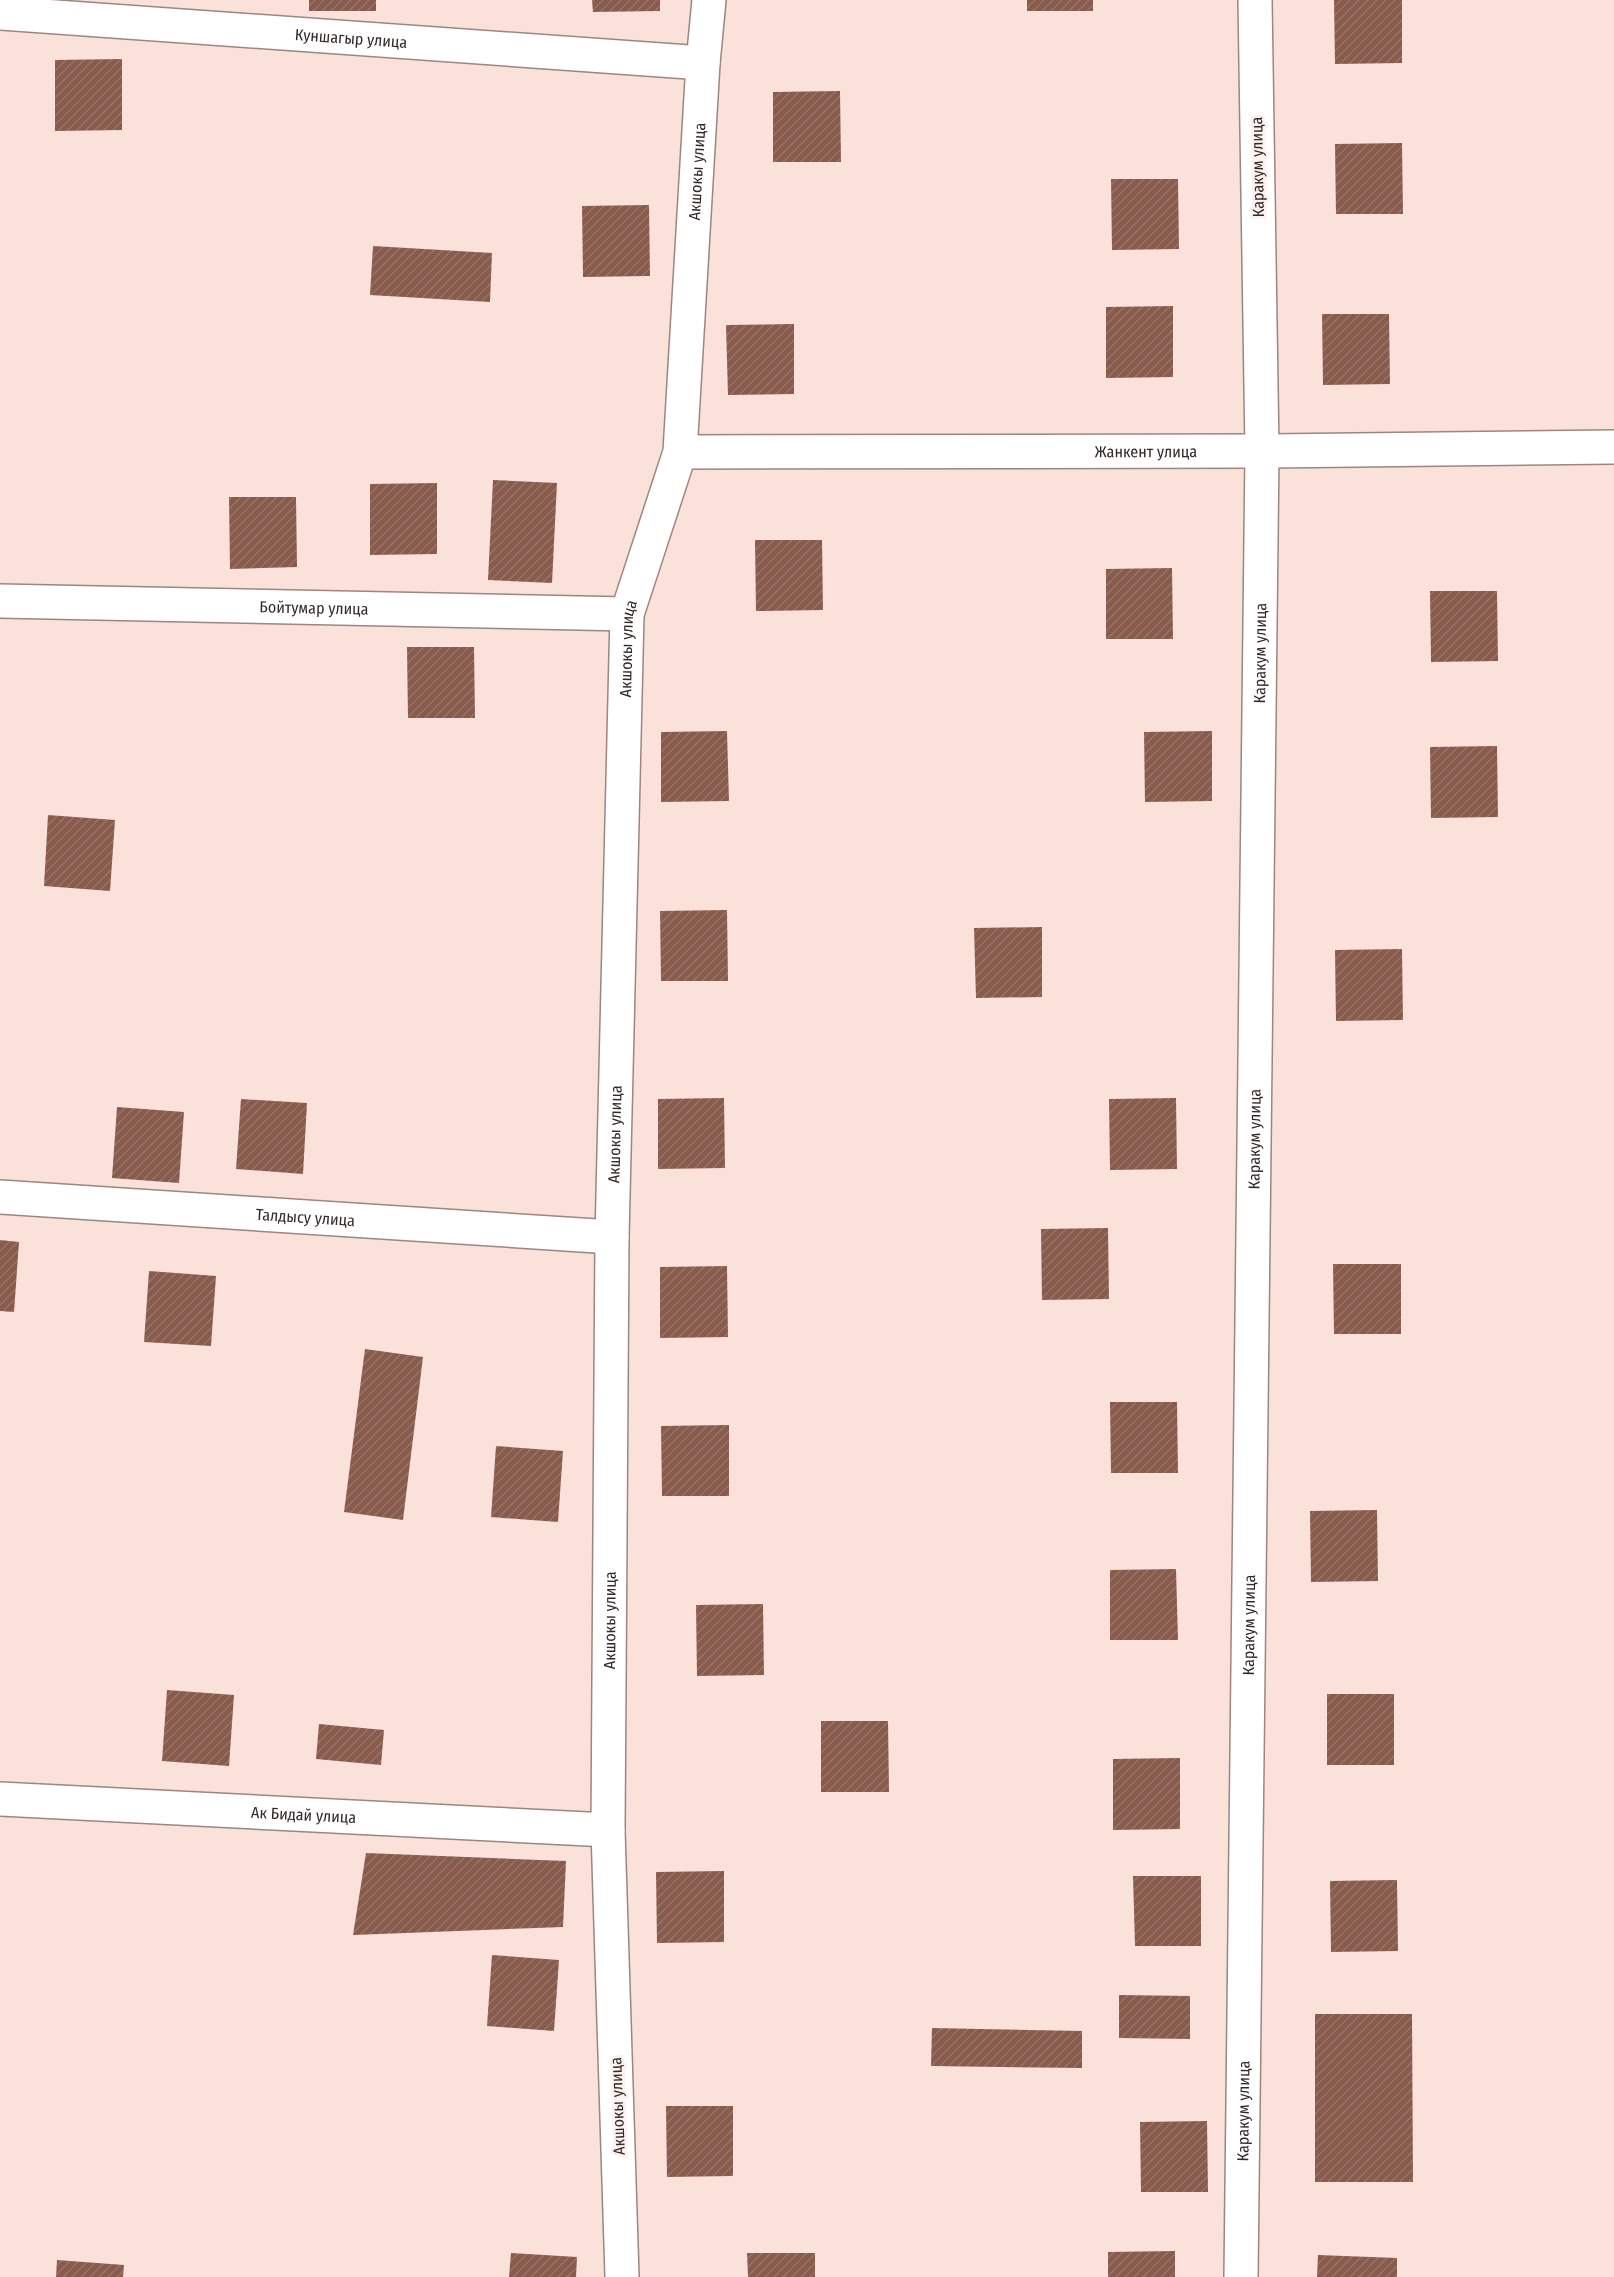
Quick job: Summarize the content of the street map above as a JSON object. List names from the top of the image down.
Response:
{
  "streets": {
    "street": [
      "Куншагыр улица",
      "Каракум улица",
      "Акшокы улица",
      "Жанкент улица",
      "Бойтумар улица",
      "Талдысу улица",
      "Ак Бидай улица"
    ]
  },
  "crossings": [
    ["Куншагыр улица", "Акшокы улица"],
    ["Каракум улица", "Жанкент улица"],
    ["Акшокы улица", "Жанкент улица"],
    ["Акшокы улица", "Бойтумар улица"],
    ["Акшокы улица", "Талдысу улица"],
    ["Акшокы улица", "Ак Бидай улица"]
  ]
}
